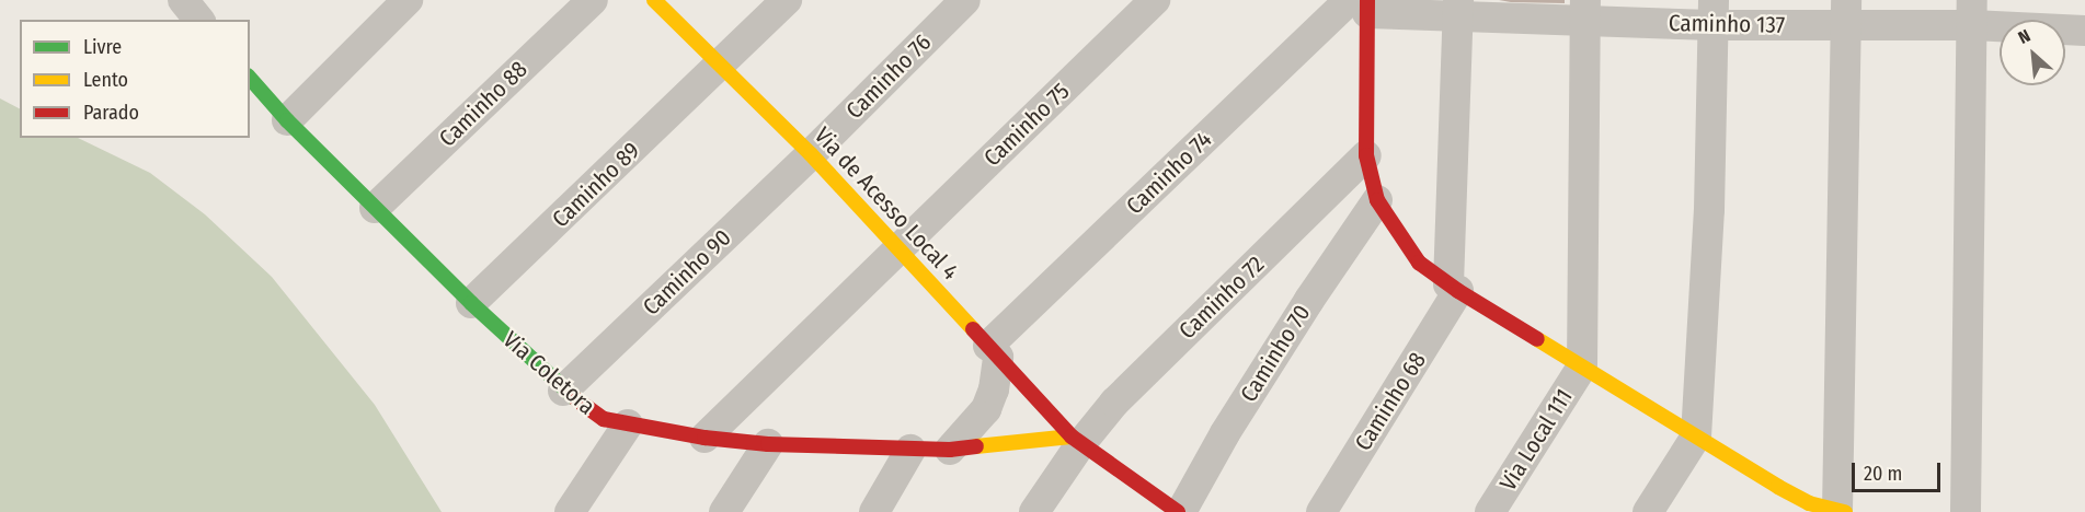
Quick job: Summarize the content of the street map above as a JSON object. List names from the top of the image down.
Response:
{
  "streets": {
    "street": [
      "Caminho 137",
      "Caminho 76",
      "Caminho 88",
      "Caminho 75",
      "Caminho 74",
      "Caminho 89",
      "Via de Acesso Local 4",
      "Caminho 90",
      "Caminho 72",
      "Caminho 70",
      "Via Coletora",
      "Caminho 68",
      "Via Local 111"
    ]
  },
  "crossings": [
    ["Caminho 137", "Caminho 74"],
    ["Caminho 76", "Via de Acesso Local 4"],
    ["Caminho 76", "Caminho 90"],
    ["Caminho 88", "Via Coletora"],
    ["Caminho 75", "Via de Acesso Local 4"],
    ["Caminho 75", "Via Coletora"],
    ["Caminho 74", "Via de Acesso Local 4"],
    ["Caminho 89", "Via de Acesso Local 4"],
    ["Caminho 89", "Via Coletora"],
    ["Via de Acesso Local 4", "Caminho 90"],
    ["Via de Acesso Local 4", "Caminho 72"],
    ["Via de Acesso Local 4", "Via Coletora"],
    ["Caminho 90", "Via Coletora"],
    ["Caminho 72", "Via Coletora"]
  ],
  "legend": ["Livre", "Lento", "Parado"],
  "scale_bar": "20 m",
  "north": "top left"
}
